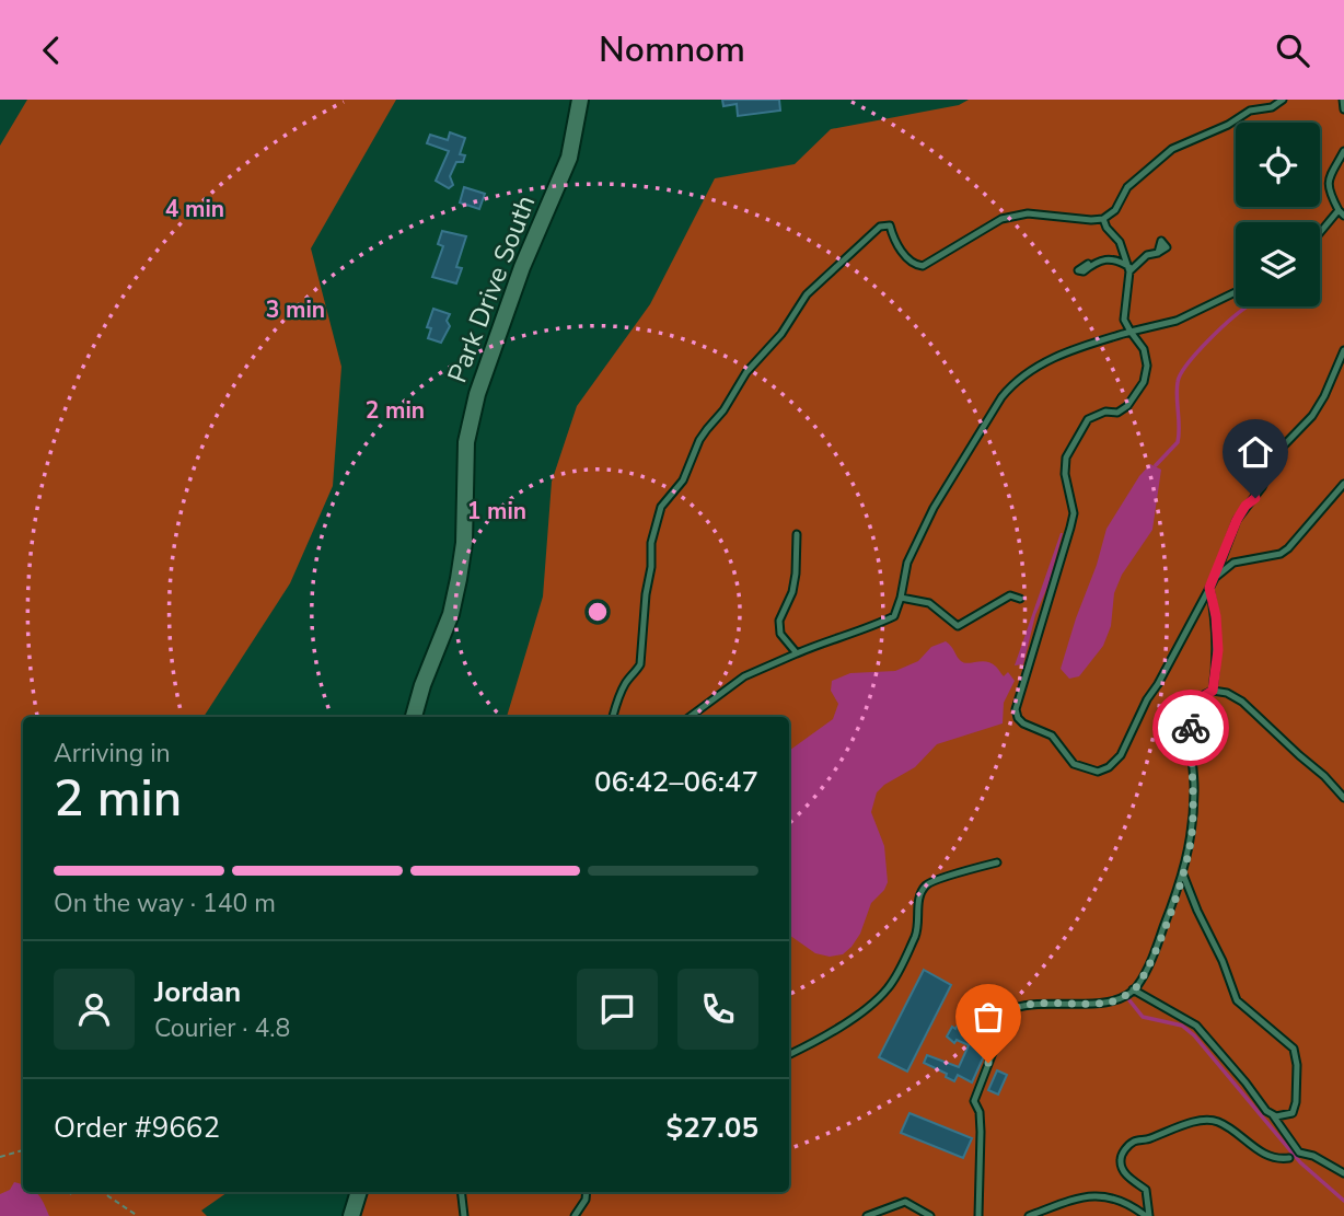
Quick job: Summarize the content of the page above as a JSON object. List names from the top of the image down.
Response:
{
  "streets": {
    "street": ["Park Drive South"]
  },
  "page": {
    "header": "Nomnom",
    "heading": ["2 min", "Arriving in", "06:42–06:47"],
    "panel": [
      "Jordan",
      "Courier · 4.8",
      "Order #9662",
      "$27.05"
    ],
    "bar": "On the way · 140 m"
  },
  "rings": [
    "4 min",
    "3 min",
    "2 min",
    "1 min"
  ]
}
